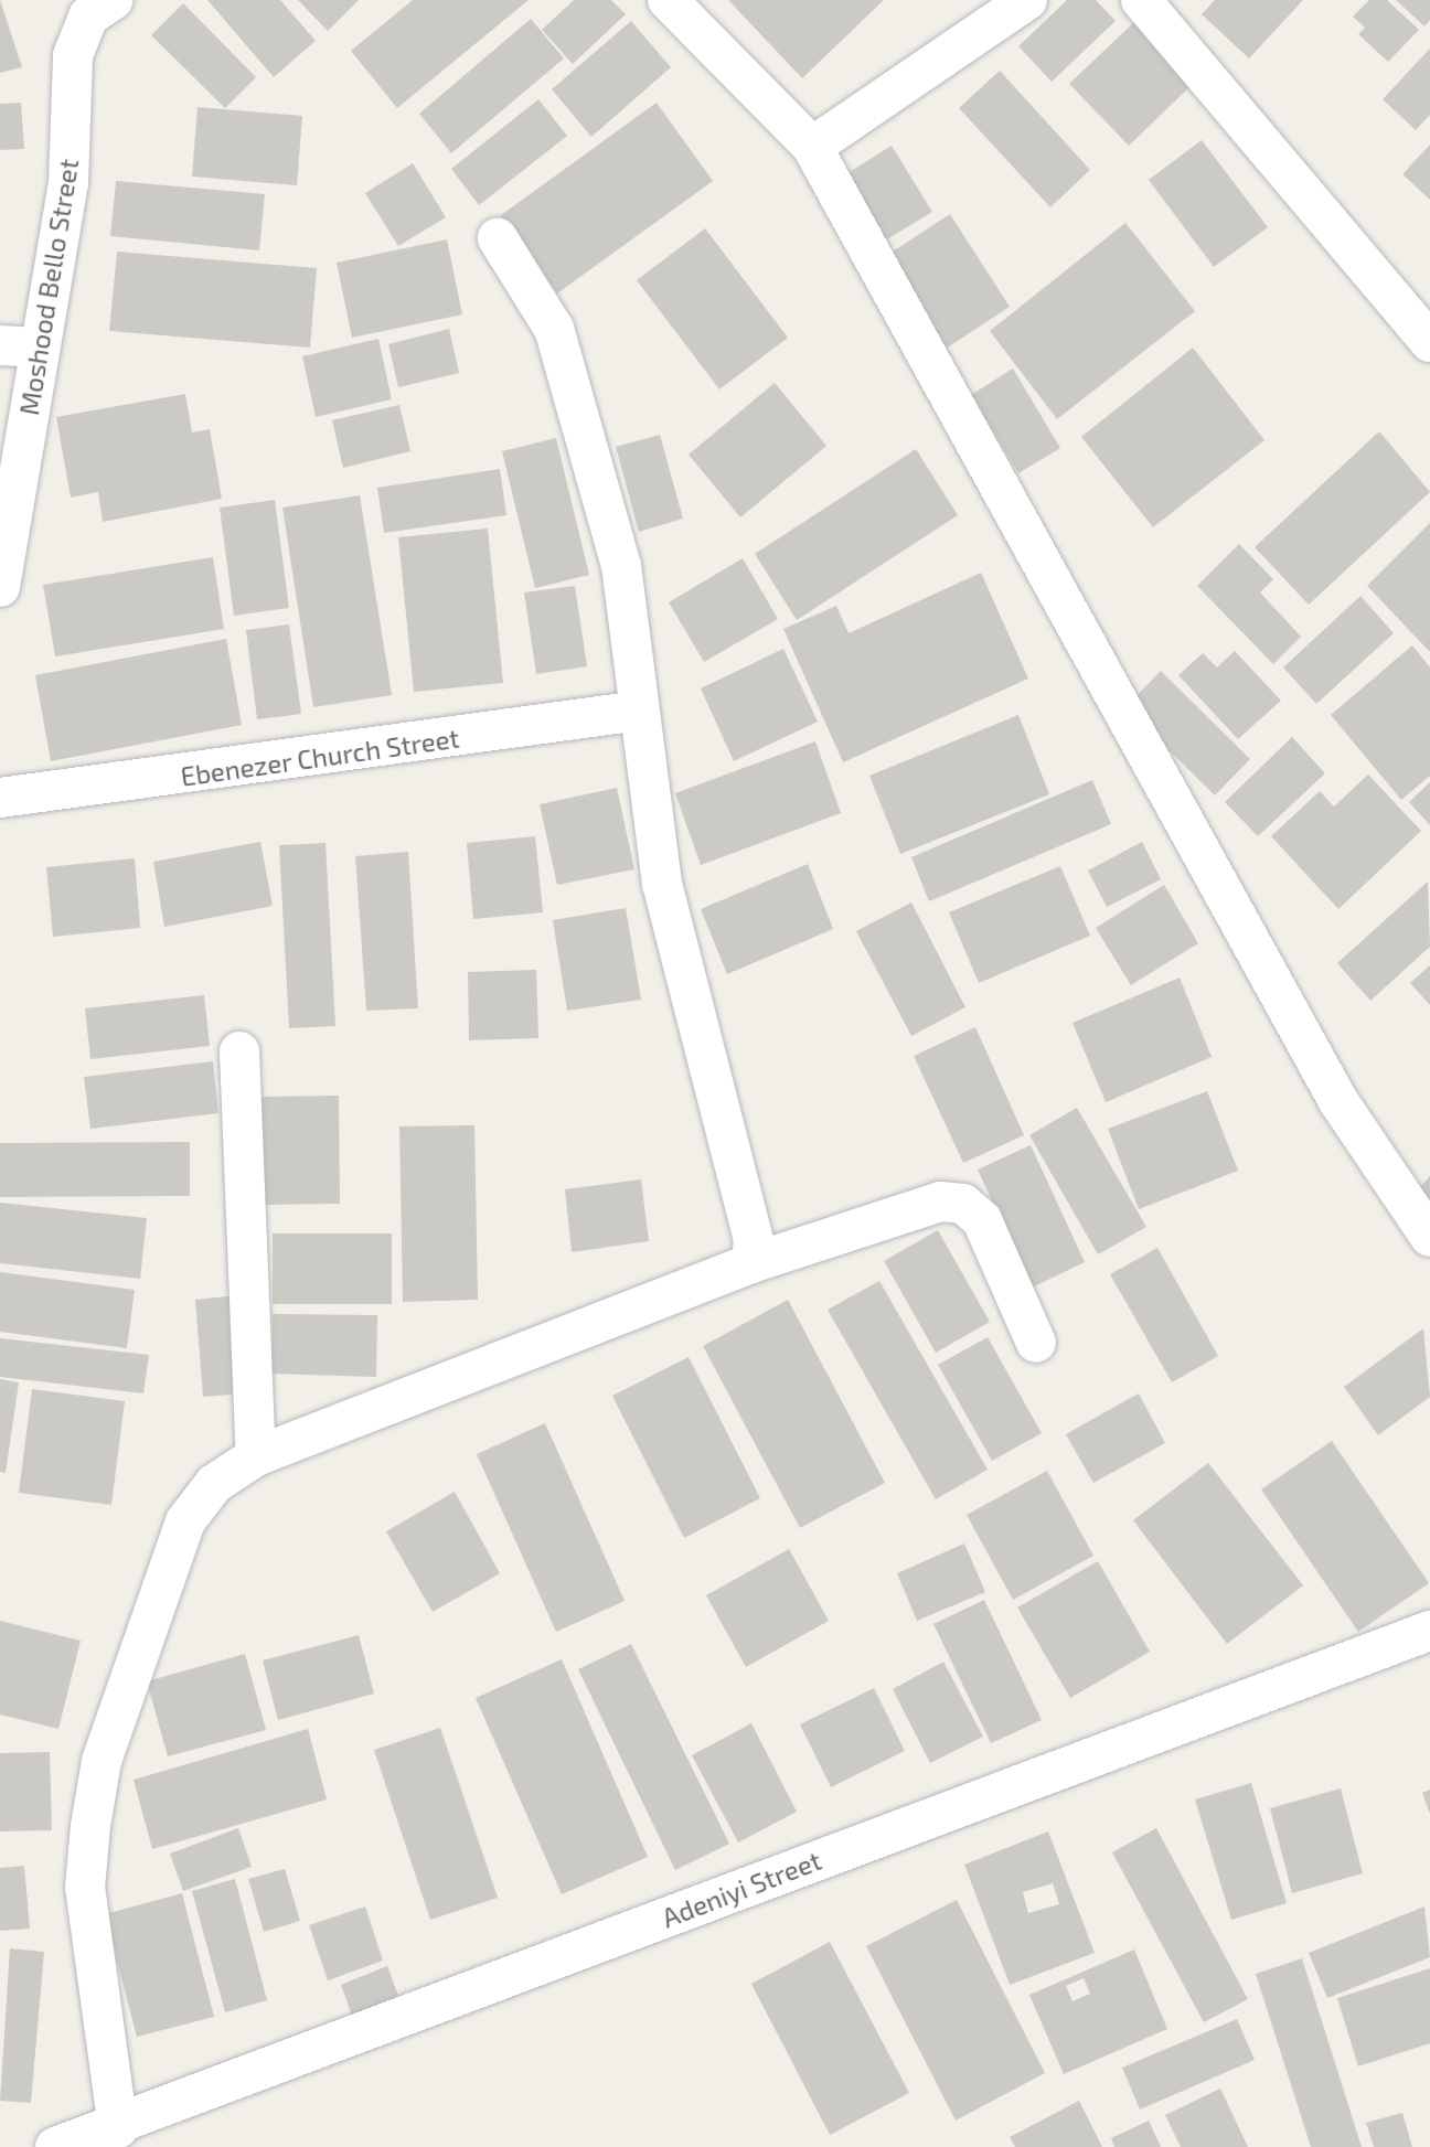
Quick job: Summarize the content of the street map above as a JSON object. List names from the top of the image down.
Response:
{
  "streets": {
    "street": ["Moshood Bello Street", "Ebenezer Church Street", "Adeniyi Street"]
  }
}
